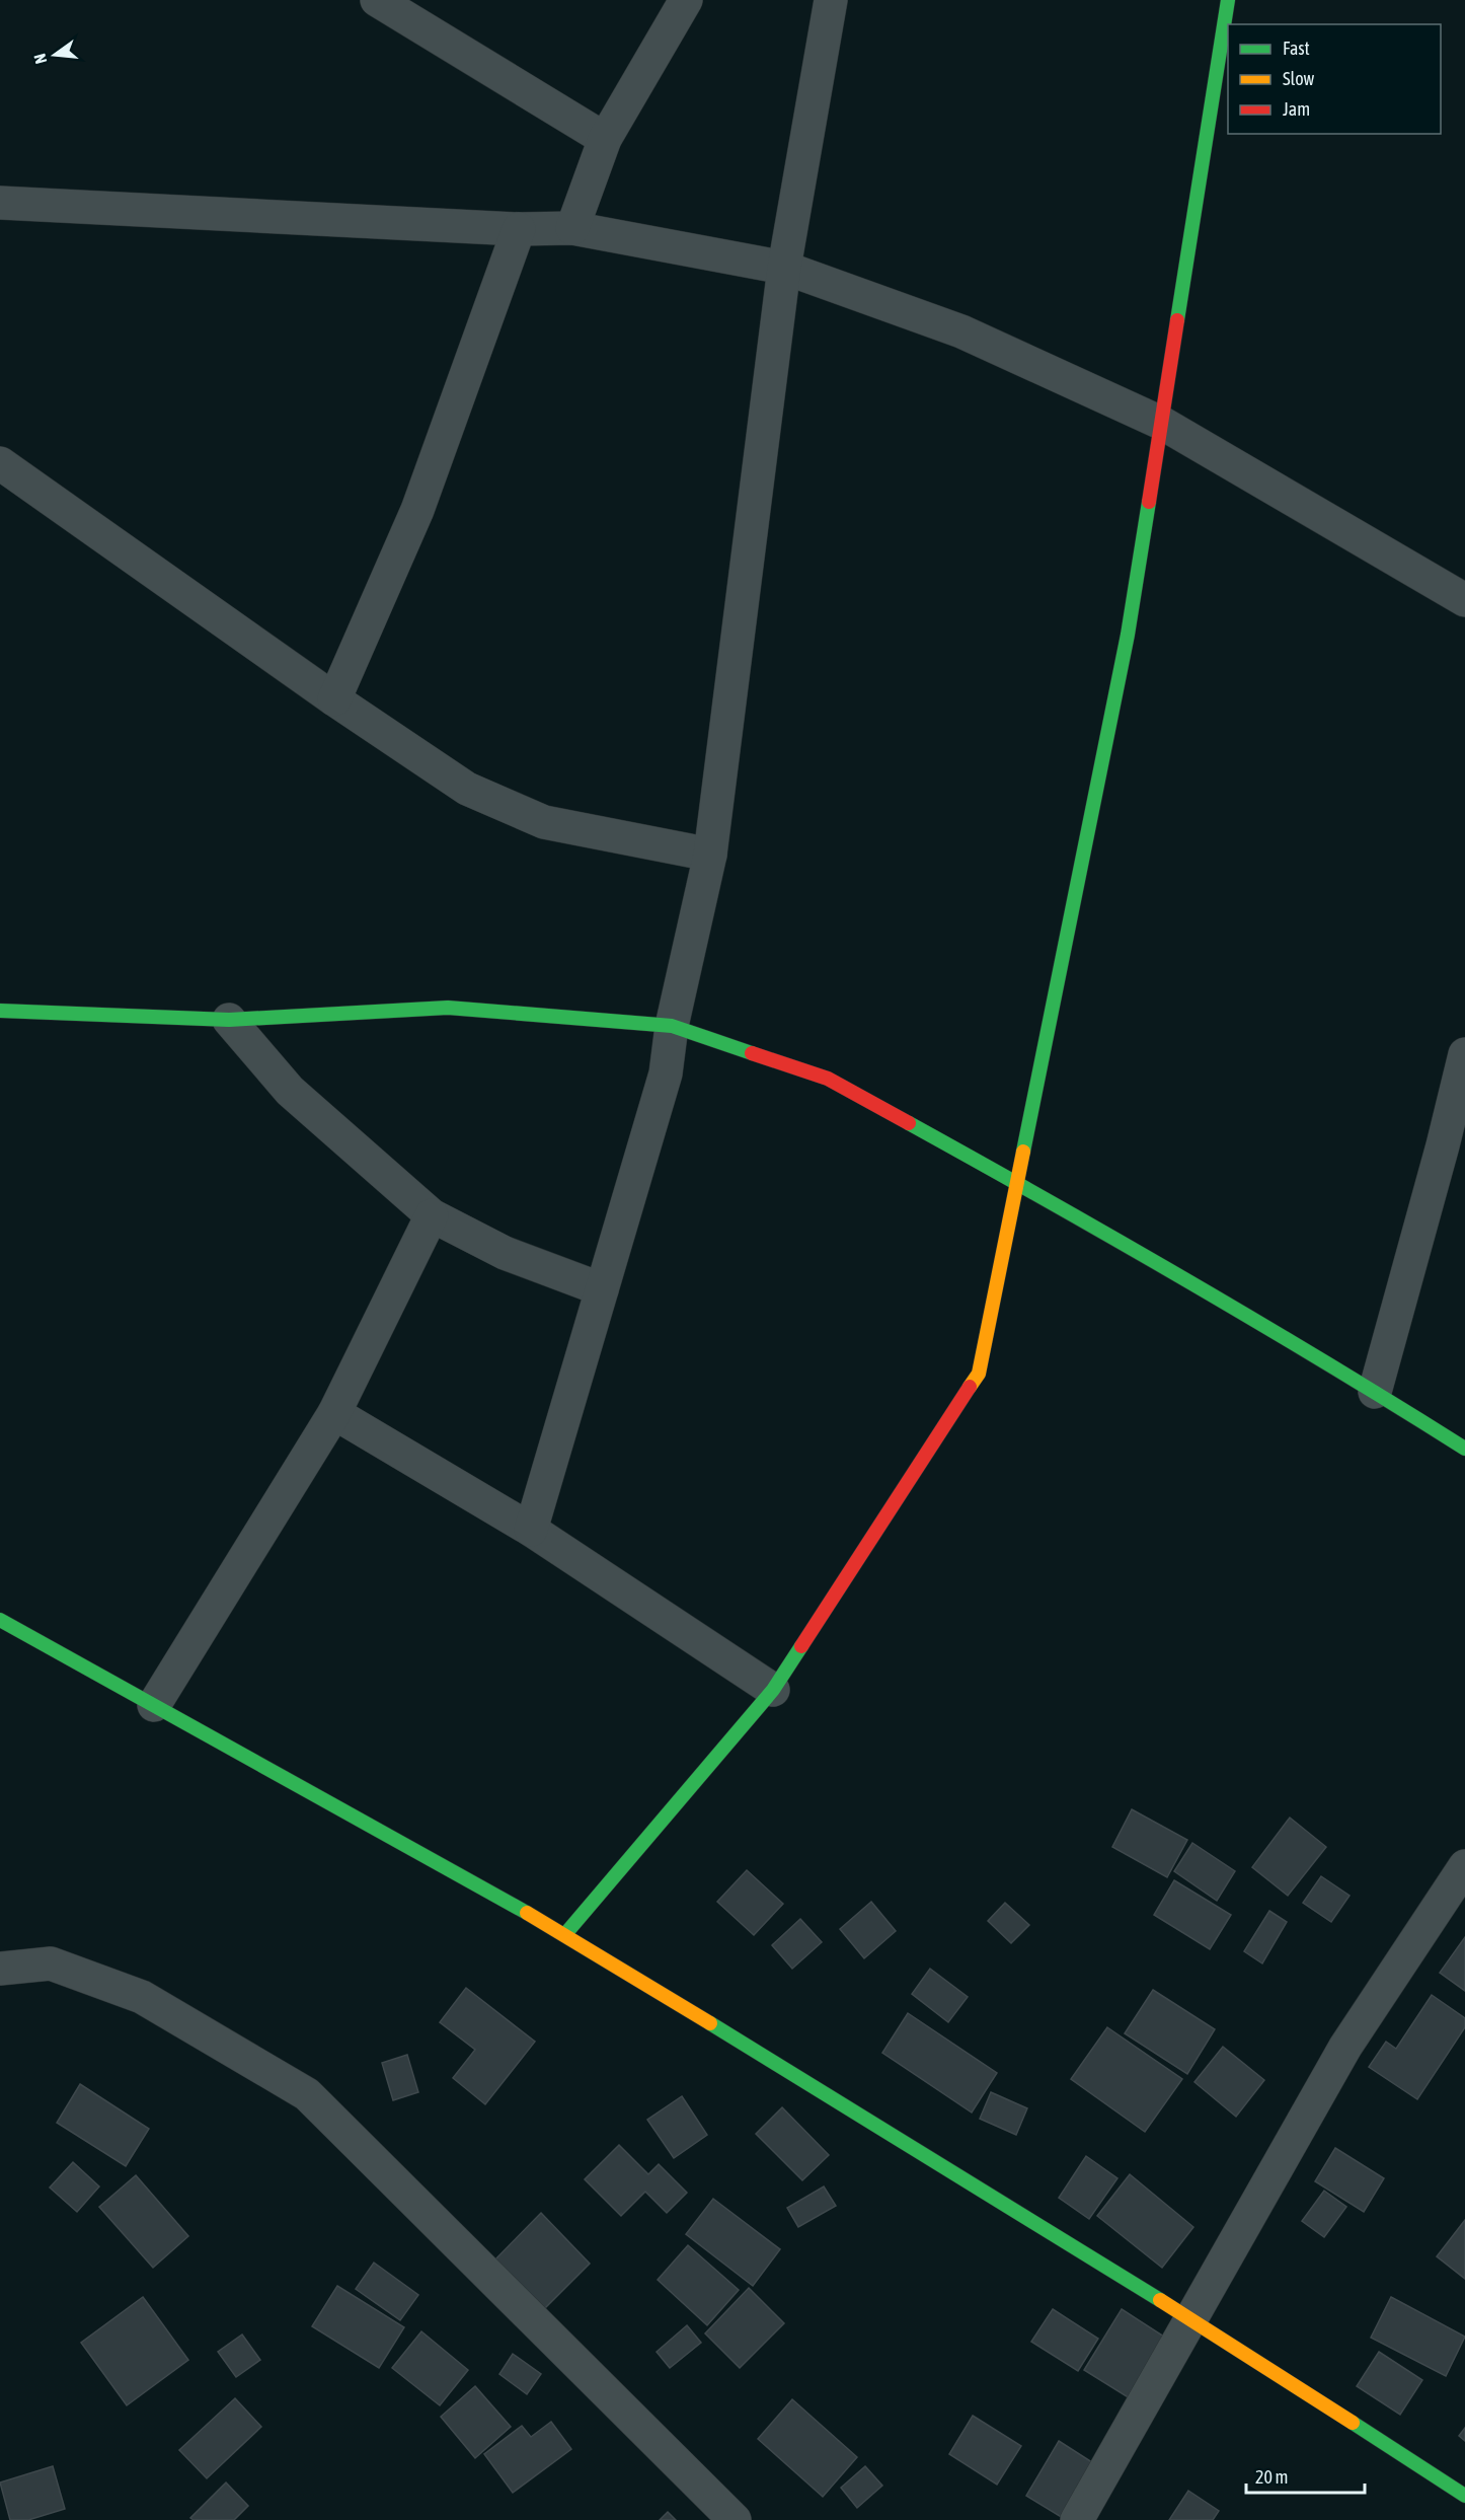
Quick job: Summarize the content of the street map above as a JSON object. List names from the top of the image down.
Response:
{
  "legend": ["Fast", "Slow", "Jam"],
  "scale_bar": "20 m",
  "north": "left"
}
